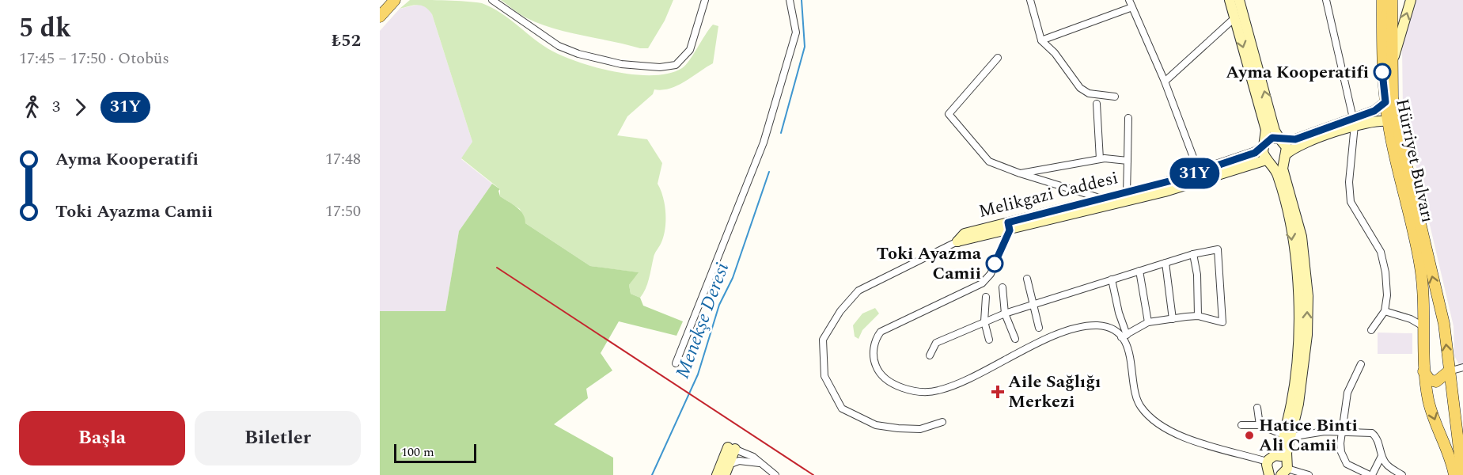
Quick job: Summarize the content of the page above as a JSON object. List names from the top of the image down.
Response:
{
  "streets": {
    "main road": ["Hürriyet Bulvarı", "Melikgazi Caddesi"]
  },
  "water": ["Menekşe Deresi"],
  "places": {
    "other": ["Ayma Kooperatifi", "Toki Ayazma Camii", "Hatice Binti Ali Camii"],
    "health": ["Aile Sağlığı Merkezi"]
  },
  "lines": ["bus line 31Y"],
  "scale_bar": "100 m",
  "page": {
    "heading": ["5 dk", "17:45 – 17:50 · Otobüs", "₺52"],
    "on_map": "31Y",
    "legs": ["3", "31Y"],
    "list": [
      {
        "name": "Ayma Kooperatifi",
        "value": "17:48"
      },
      {
        "name": "Toki Ayazma Camii",
        "value": "17:50"
      }
    ],
    "buttons": ["Başla", "Biletler"],
    "scale": "100 m"
  }
}
